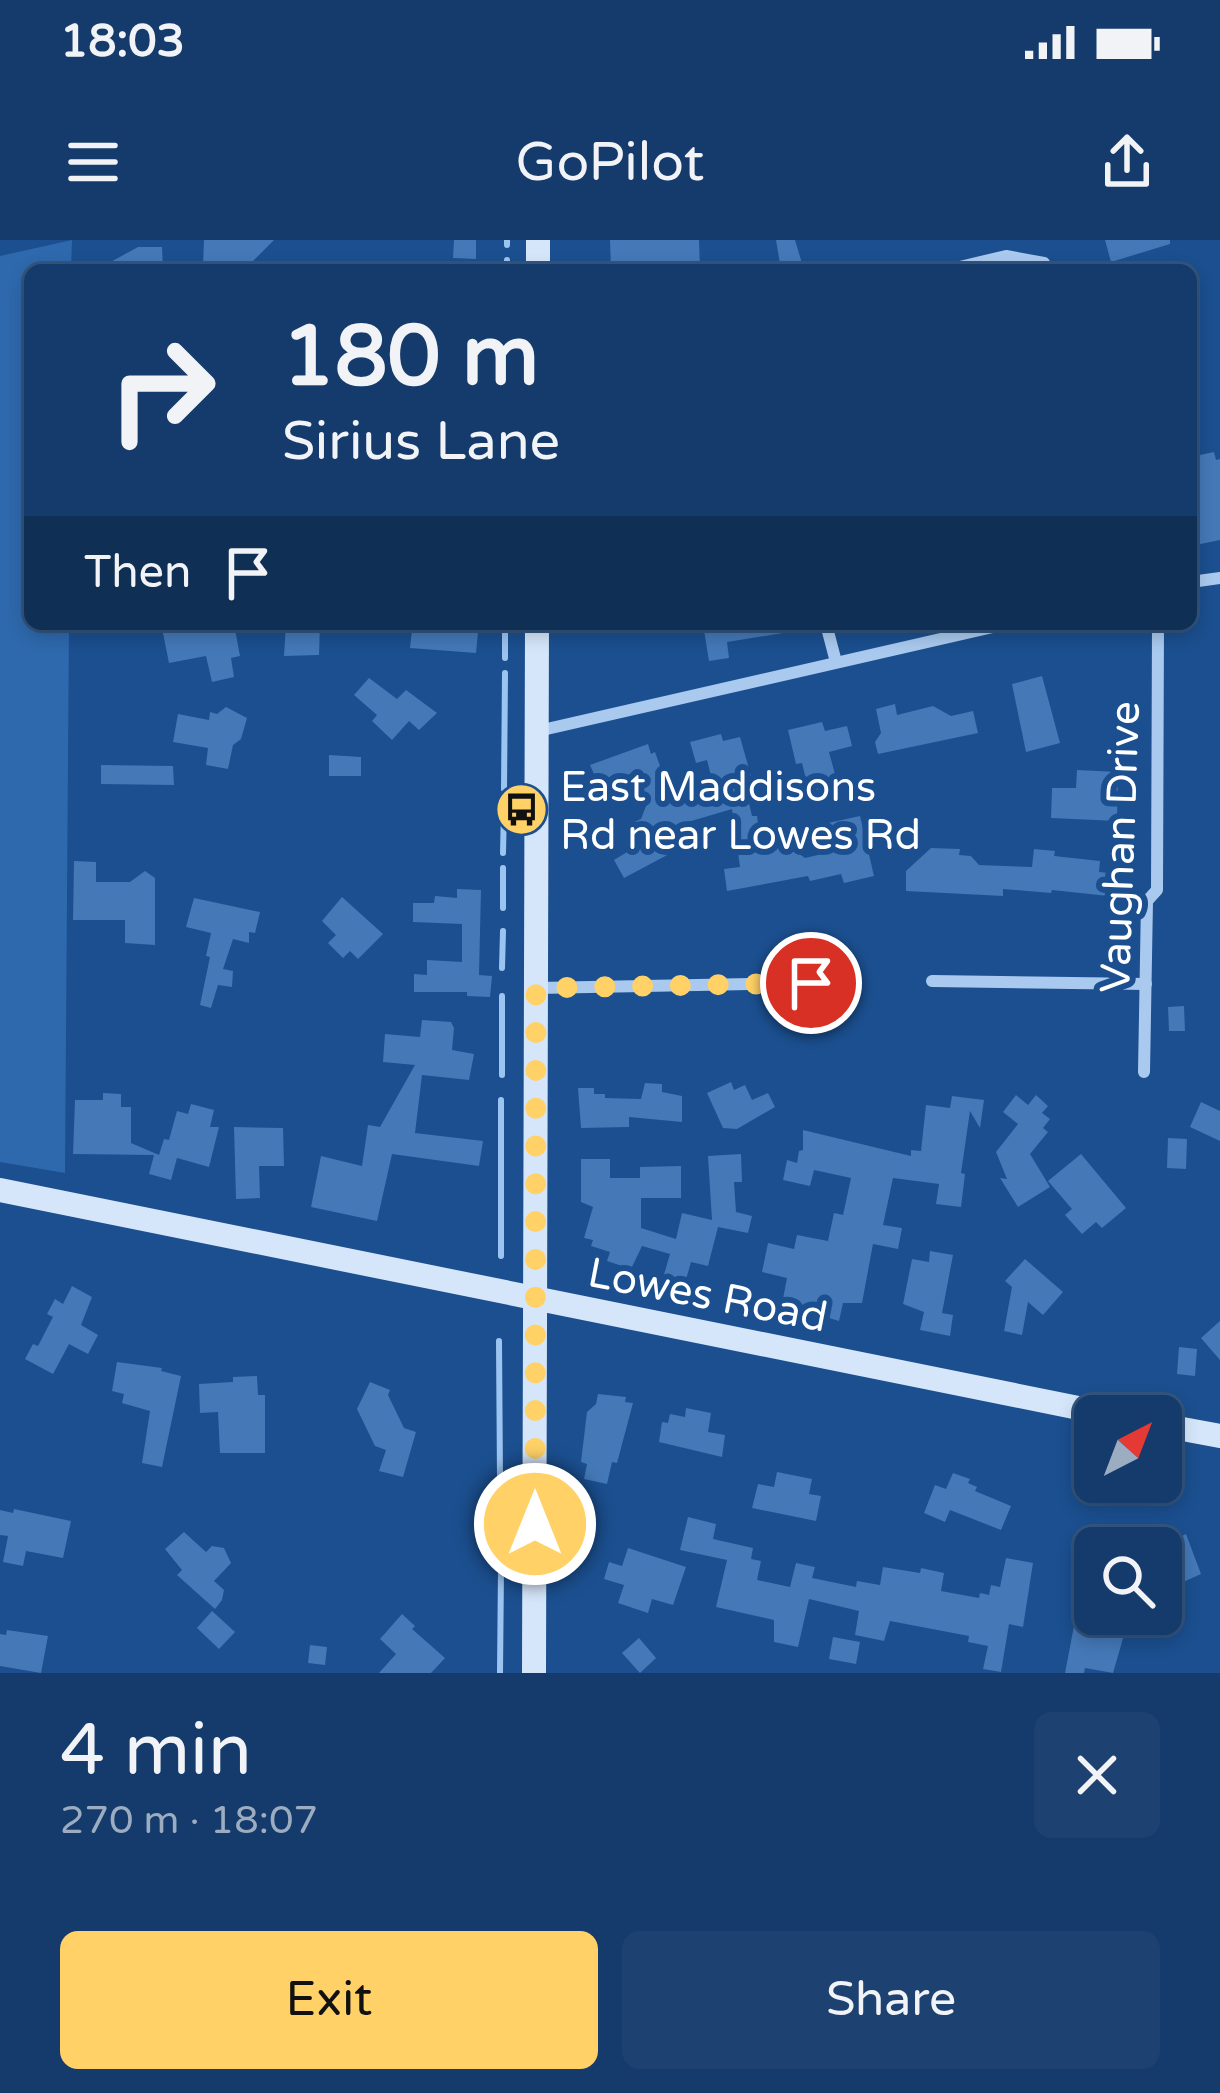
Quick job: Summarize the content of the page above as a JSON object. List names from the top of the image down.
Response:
{
  "streets": {
    "main road": ["Lowes Road"],
    "street": ["Vaughan Drive"]
  },
  "places": {
    "bus stop": ["East Maddisons Rd near Lowes Rd"]
  },
  "north": "top right",
  "page": {
    "status": "18:03",
    "header": "GoPilot",
    "turn": ["180 m", "Sirius Lane"],
    "then": "Then",
    "heading": ["4 min", "270 m · 18:07"],
    "buttons": ["Exit", "Share"]
  }
}
